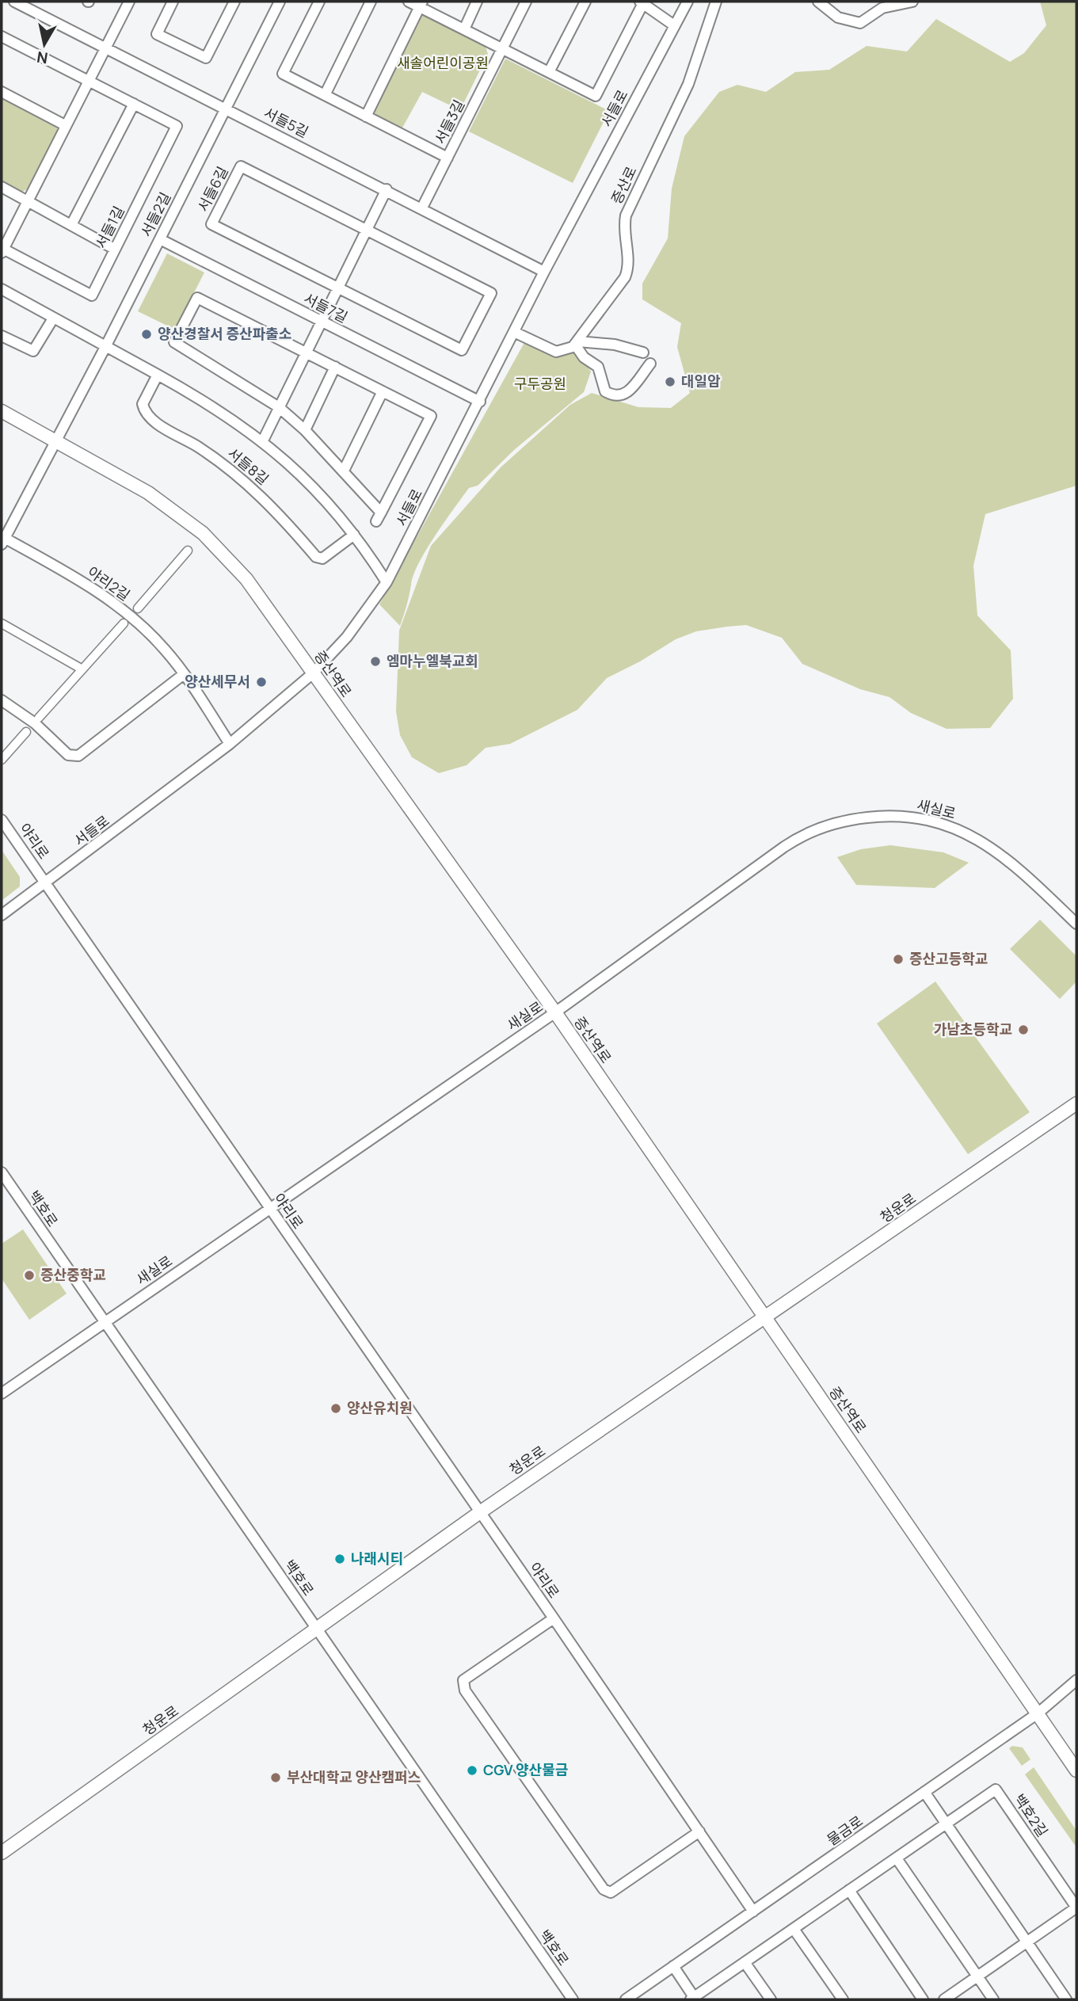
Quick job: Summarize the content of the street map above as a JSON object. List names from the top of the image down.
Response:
{
  "streets": {
    "street": [
      "서들로",
      "서들3길",
      "서들5길",
      "증산로",
      "서들6길",
      "서들2길",
      "서들1길",
      "서들7길",
      "서들8길",
      "야리2길",
      "증산역로",
      "새실로",
      "야리로",
      "청운로",
      "백호로",
      "백호2길",
      "물금로"
    ]
  },
  "crossings": [
    ["서들로", "서들5길"],
    ["서들로", "서들7길"],
    ["서들로", "서들8길"],
    ["서들로", "야리2길"],
    ["서들로", "증산역로"],
    ["서들로", "야리로"],
    ["서들3길", "서들5길"],
    ["서들5길", "서들2길"],
    ["서들5길", "서들1길"],
    ["서들2길", "서들7길"],
    ["서들2길", "서들8길"],
    ["서들2길", "야리2길"],
    ["서들2길", "증산역로"],
    ["증산역로", "새실로"],
    ["증산역로", "청운로"],
    ["증산역로", "물금로"],
    ["새실로", "야리로"],
    ["새실로", "백호로"],
    ["야리로", "청운로"],
    ["야리로", "물금로"],
    ["청운로", "백호로"]
  ],
  "parks": ["새솔어린이공원", "구두공원"],
  "places": [
    "양산경찰서 증산파출소",
    "대일암",
    "엠마누엘북교회",
    "양산세무서",
    "증산고등학교",
    "가남초등학교",
    "증산중학교",
    "양산유치원",
    "나래시티",
    "CGV 양산물금",
    "부산대학교 양산캠퍼스"
  ],
  "north": "bottom"
}
